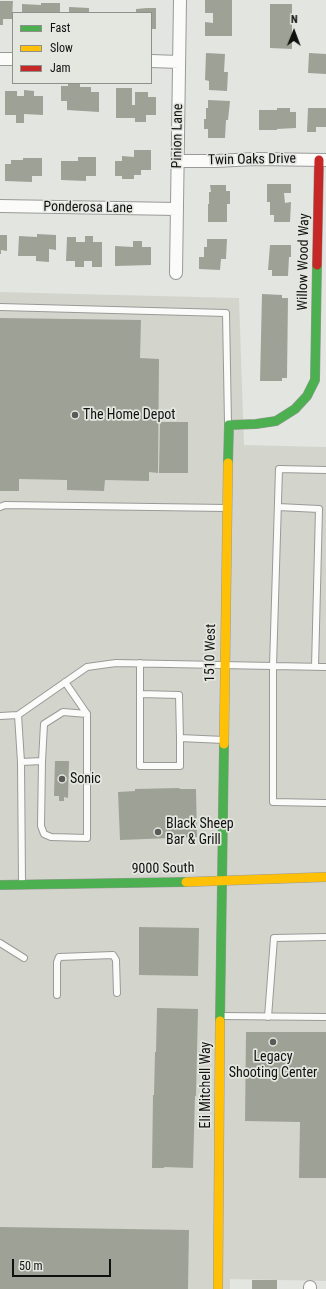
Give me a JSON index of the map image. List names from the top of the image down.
{
  "streets": {
    "street": [
      "Pinion Lane",
      "Twin Oaks Drive",
      "Ponderosa Lane",
      "Willow Wood Way",
      "1510 West",
      "9000 South",
      "Eli Mitchell Way"
    ]
  },
  "crossings": [
    ["Pinion Lane", "Twin Oaks Drive"],
    ["Pinion Lane", "Ponderosa Lane"],
    ["Twin Oaks Drive", "Willow Wood Way"],
    ["Willow Wood Way", "1510 West"],
    ["1510 West", "9000 South"],
    ["1510 West", "Eli Mitchell Way"],
    ["9000 South", "Eli Mitchell Way"]
  ],
  "places": [
    "The Home Depot",
    "Sonic",
    "Black Sheep Bar & Grill",
    "Legacy Shooting Center"
  ],
  "legend": ["Fast", "Slow", "Jam"],
  "scale_bar": "50 m",
  "north": "top"
}
